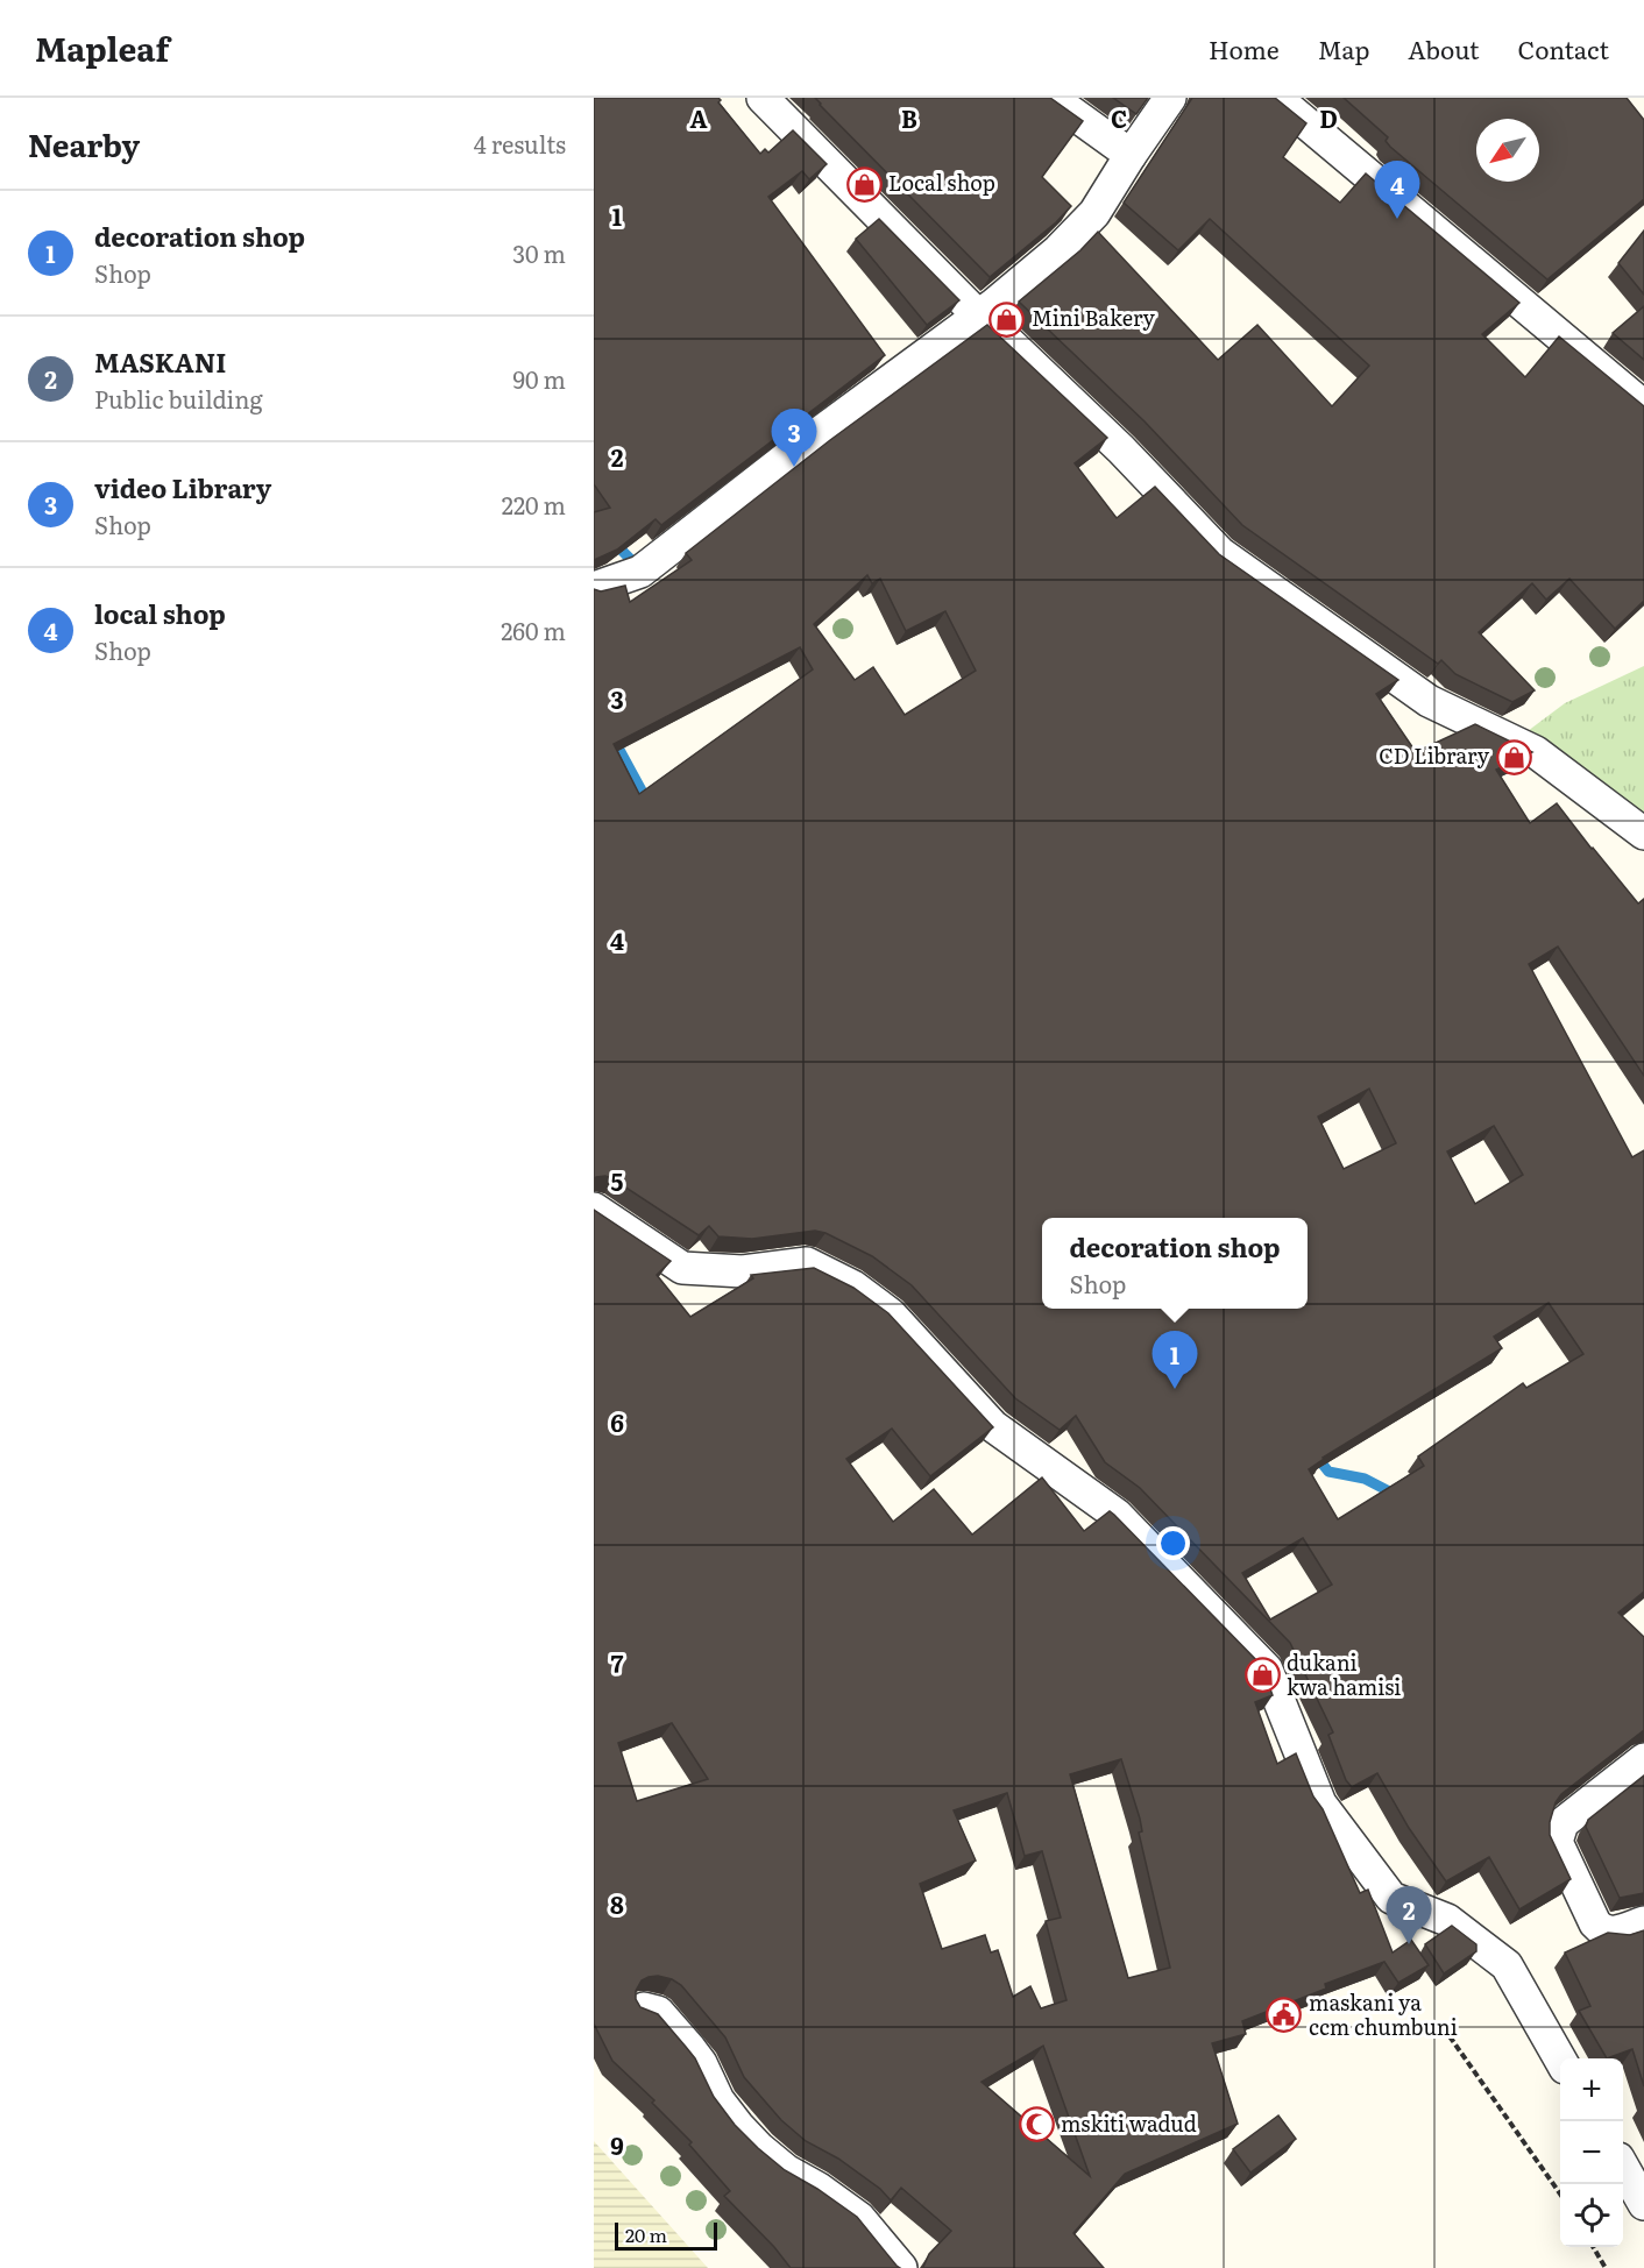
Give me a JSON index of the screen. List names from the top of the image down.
{
  "places": {
    "shop": [
      "Local shop",
      "Mini Bakery",
      "CD Library",
      "dukani kwa hamisi"
    ],
    "public building": ["maskani ya ccm chumbuni"],
    "mosque": ["mskiti wadud"]
  },
  "scale_bar": "20 m",
  "north": "bottom left",
  "page": {
    "header": "Mapleaf",
    "nav": [
      "Home",
      "Map",
      "About",
      "Contact"
    ],
    "heading": ["Nearby", "4 results"],
    "pins": [
      "4",
      "3",
      "1",
      "2"
    ],
    "list": [
      {
        "mark": "1",
        "name": "decoration shop",
        "note": "Shop",
        "value": "30 m"
      },
      {
        "mark": "2",
        "name": "MASKANI",
        "note": "Public building",
        "value": "90 m"
      },
      {
        "mark": "3",
        "name": "video Library",
        "note": "Shop",
        "value": "220 m"
      },
      {
        "mark": "4",
        "name": "local shop",
        "note": "Shop",
        "value": "260 m"
      }
    ],
    "popup": ["decoration shop", "Shop"],
    "map_buttons": ["+", "−"],
    "scale": "20 m"
  },
  "grid": {
    "columns": [
      "A",
      "B",
      "C",
      "D"
    ],
    "rows": [
      "1",
      "2",
      "3",
      "4",
      "5",
      "6",
      "7",
      "8",
      "9"
    ]
  }
}
